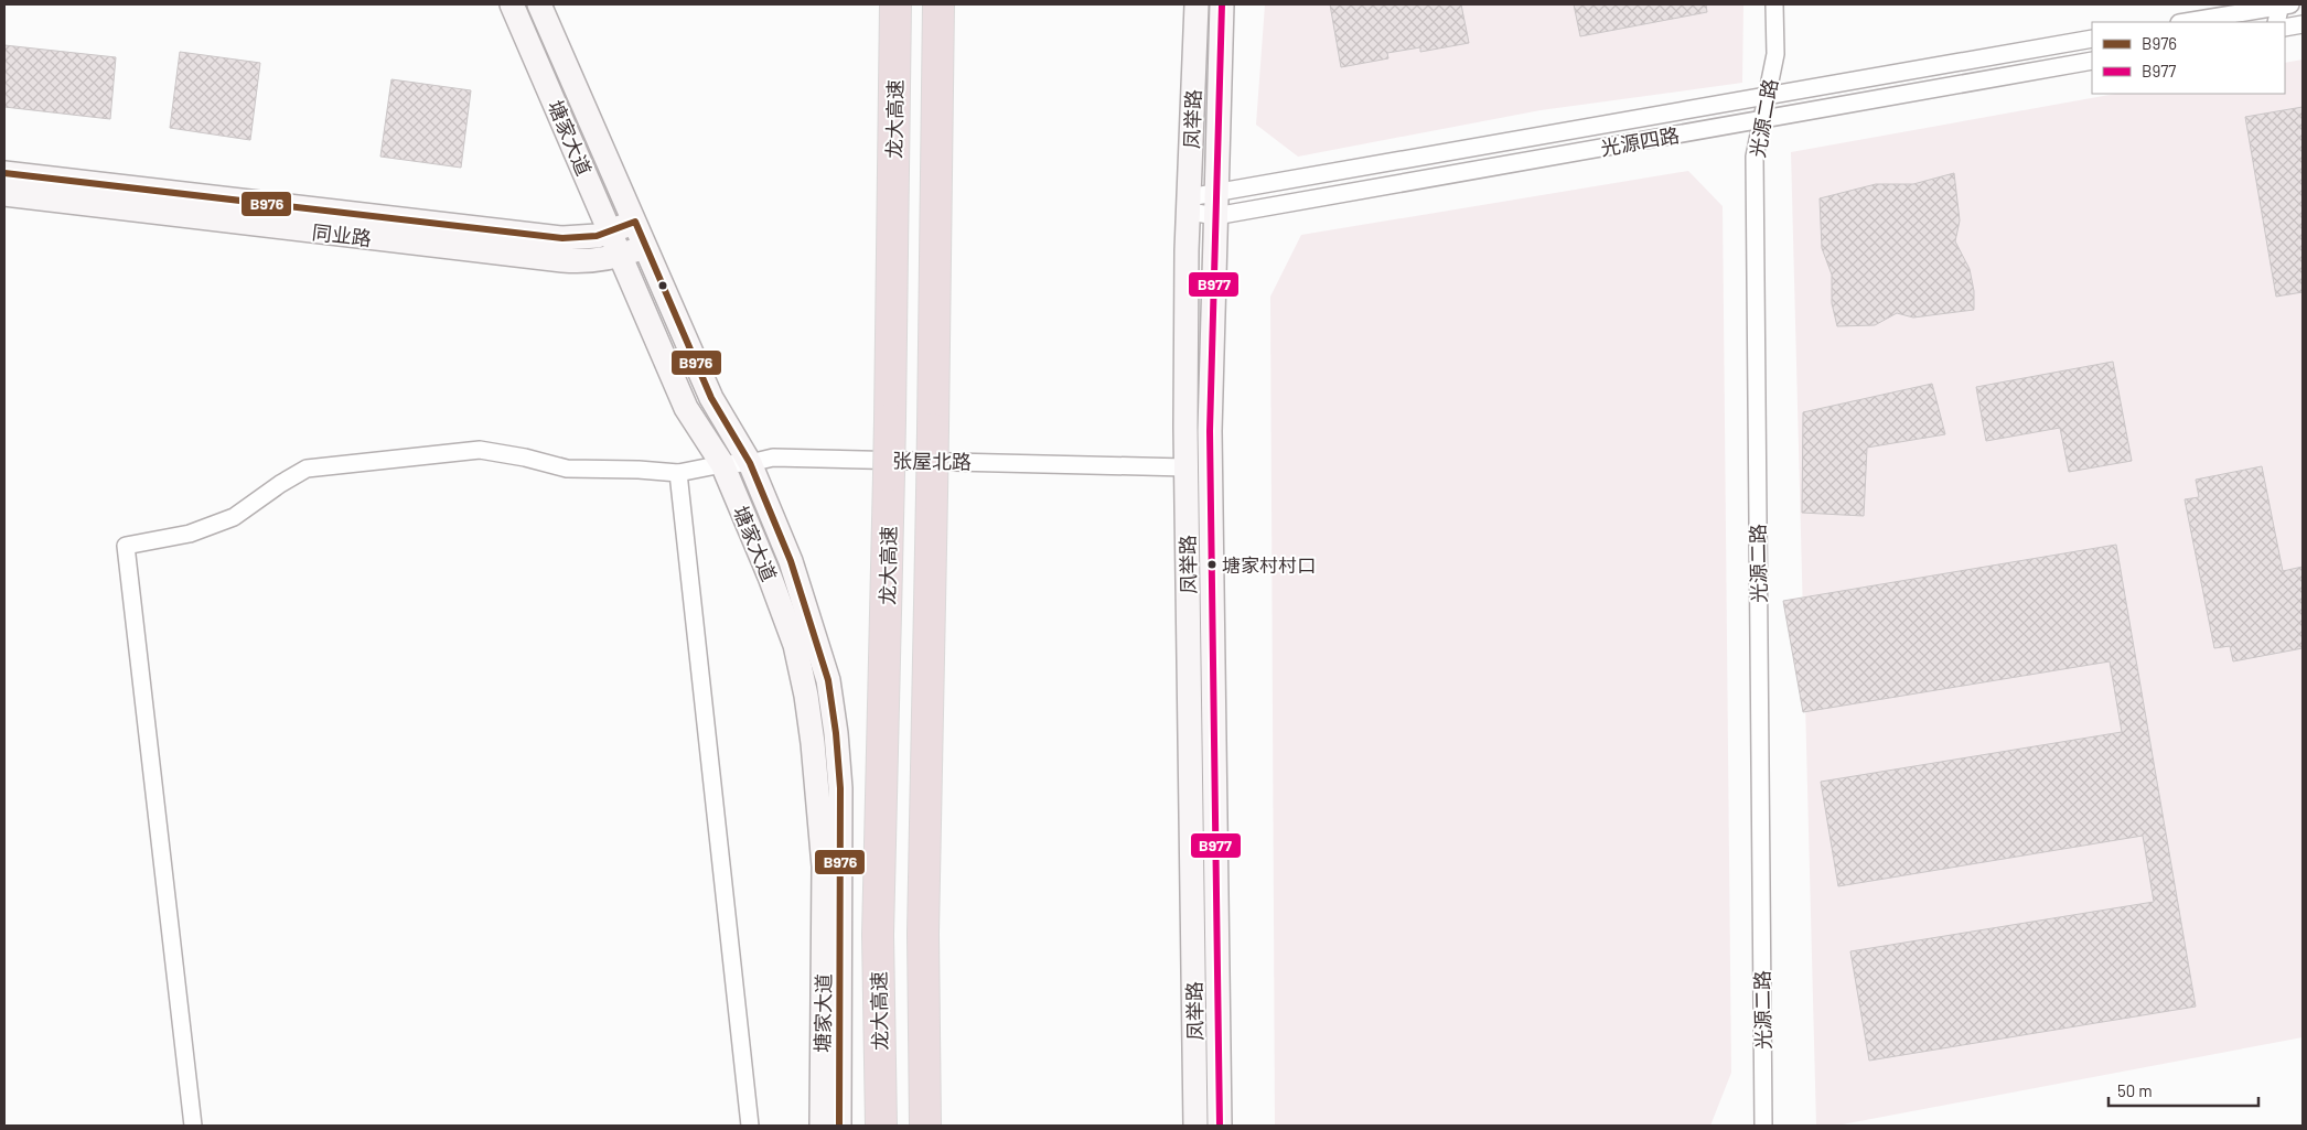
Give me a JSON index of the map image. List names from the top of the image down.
{
  "streets": {
    "highway": ["龙大高速"],
    "street": [
      "光源二路",
      "凤举路",
      "塘家大道",
      "光源四路",
      "同业路",
      "张屋北路"
    ]
  },
  "crossings": [
    ["光源二路", "光源四路"],
    ["凤举路", "光源四路"],
    ["凤举路", "张屋北路"],
    ["塘家大道", "同业路"],
    ["塘家大道", "张屋北路"]
  ],
  "places": ["塘家村村口"],
  "lines": ["transit line B977", "transit line B976"],
  "legend": ["B976", "B977"],
  "scale_bar": "50 m"
}
